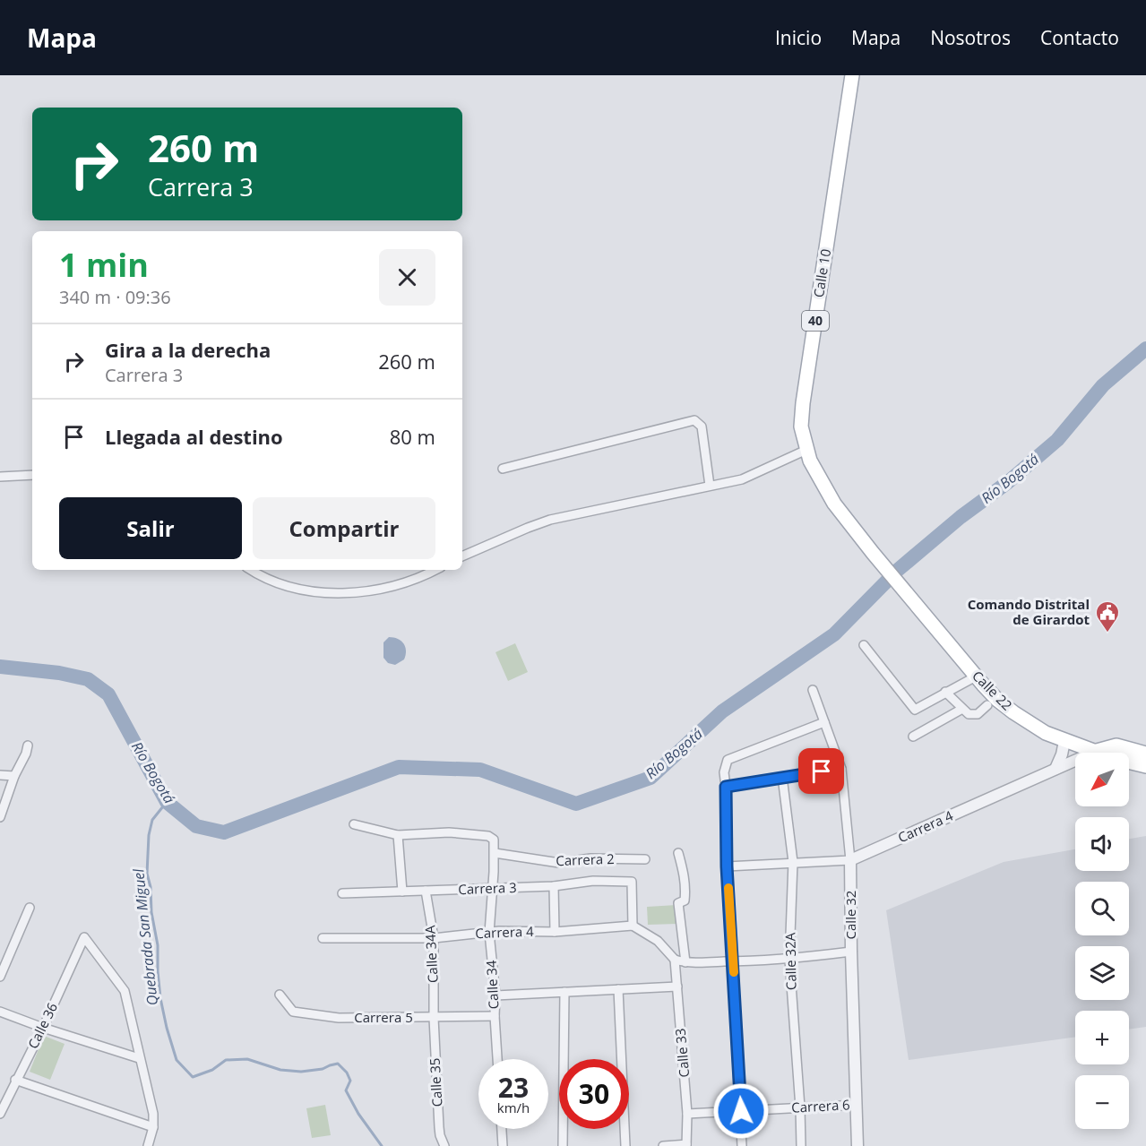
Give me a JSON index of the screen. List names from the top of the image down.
{
  "streets": {
    "main road": ["Calle 10", "40", "Calle 22"],
    "street": [
      "Carrera 4",
      "Carrera 2",
      "Carrera 3",
      "Calle 32",
      "Calle 34A",
      "Calle 32A",
      "Calle 34",
      "Carrera 5",
      "Calle 36",
      "Calle 33",
      "Calle 35",
      "Carrera 6"
    ]
  },
  "crossings": [
    ["Calle 10", "Calle 22"],
    ["Calle 22", "Carrera 4"],
    ["Carrera 4", "Carrera 3"],
    ["Carrera 4", "Calle 32"],
    ["Carrera 4", "Calle 34A"],
    ["Carrera 4", "Calle 32A"],
    ["Carrera 4", "Calle 34"],
    ["Carrera 2", "Calle 34"],
    ["Carrera 3", "Calle 34A"],
    ["Carrera 3", "Calle 34"],
    ["Calle 32", "Carrera 6"],
    ["Calle 34A", "Carrera 5"],
    ["Calle 34A", "Calle 35"],
    ["Calle 32A", "Carrera 6"],
    ["Calle 34", "Carrera 5"],
    ["Carrera 5", "Calle 35"],
    ["Calle 33", "Carrera 6"]
  ],
  "water": ["Río Bogotá", "Quebrada San Miguel"],
  "places": {
    "public building": ["Comando Distrital de Girardot"]
  },
  "north": "bottom left",
  "page": {
    "header": "Mapa",
    "nav": [
      "Inicio",
      "Mapa",
      "Nosotros",
      "Contacto"
    ],
    "turn": ["260 m", "Carrera 3"],
    "heading": ["1 min", "340 m · 09:36"],
    "list": [
      {
        "name": "Gira a la derecha",
        "note": "Carrera 3",
        "value": "260 m"
      },
      {
        "name": "Llegada al destino",
        "value": "80 m"
      }
    ],
    "buttons": ["Salir", "Compartir"],
    "map_buttons": ["+", "−"],
    "speed": "23 km/h",
    "limit": "30"
  }
}
